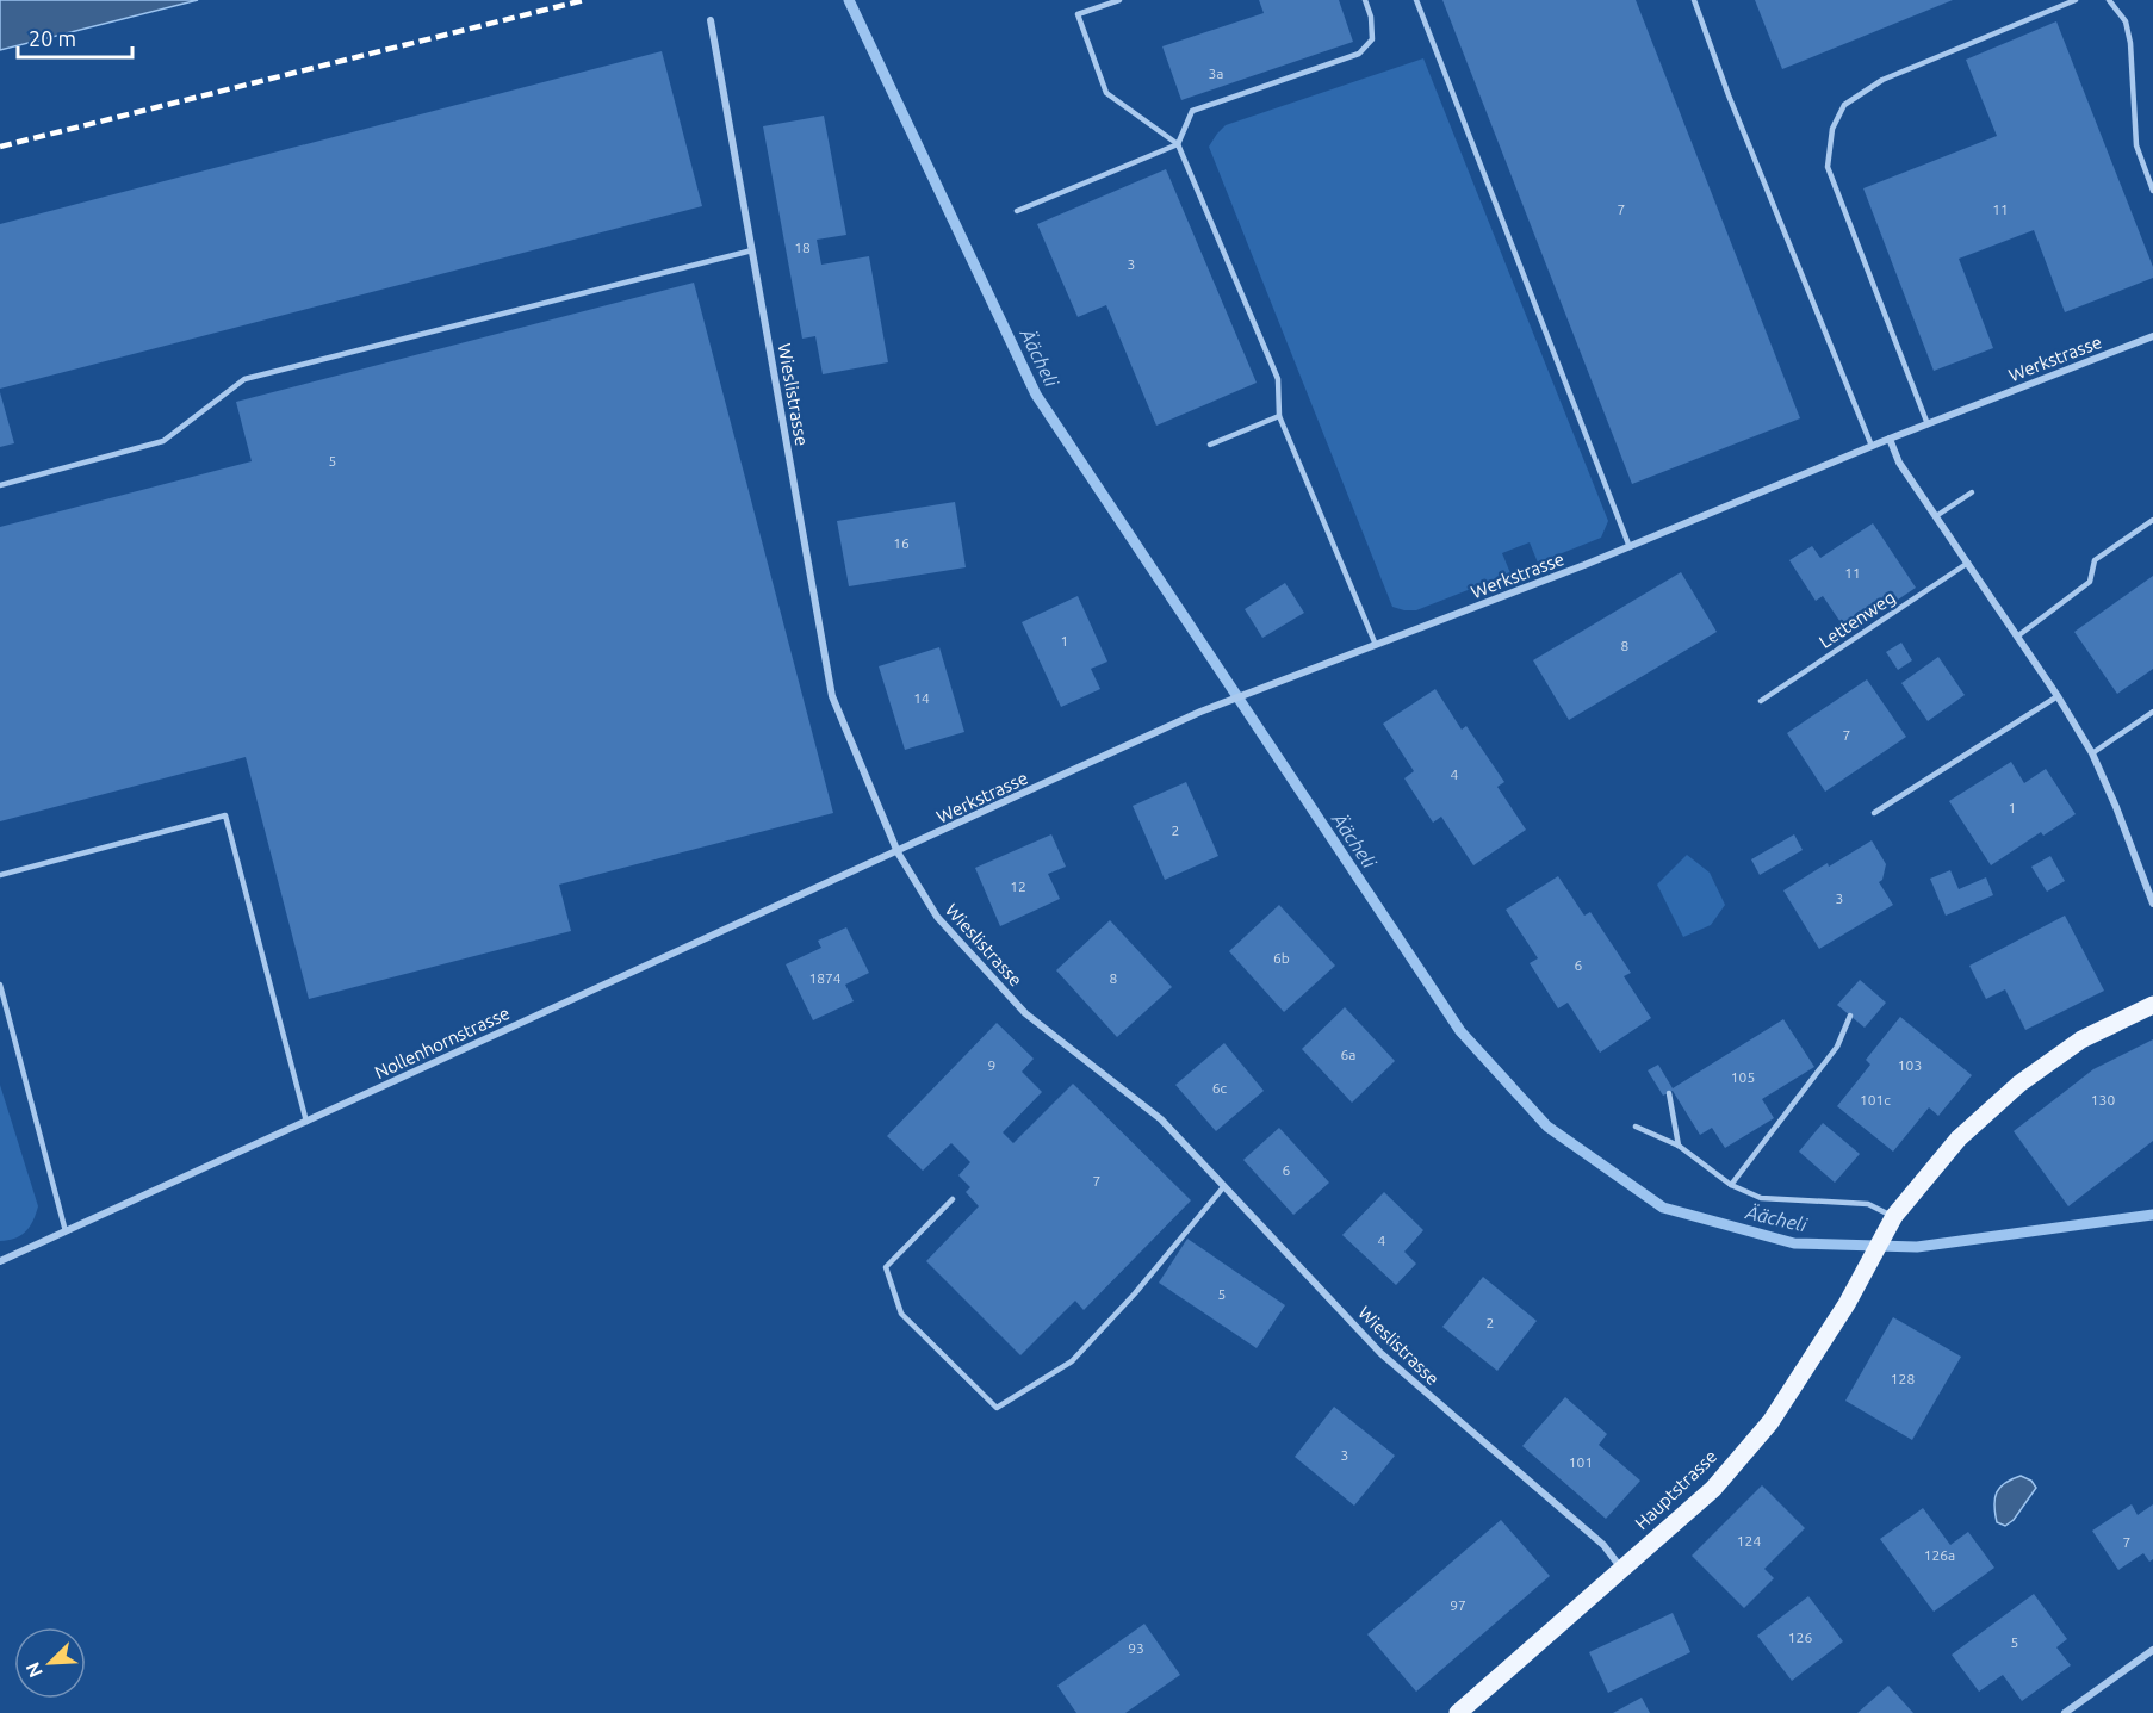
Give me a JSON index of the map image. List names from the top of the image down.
{
  "streets": {
    "main road": ["Hauptstrasse"],
    "street": ["Werkstrasse", "Wieslistrasse", "Nollenhornstrasse"],
    "lane": ["Lettenweg"]
  },
  "crossings": [
    ["Werkstrasse", "Wieslistrasse"],
    ["Werkstrasse", "Nollenhornstrasse"],
    ["Wieslistrasse", "Nollenhornstrasse"],
    ["Wieslistrasse", "Hauptstrasse"]
  ],
  "water": ["Äächeli"],
  "house_numbers": [
    "3a",
    "7",
    "11",
    "18",
    "3",
    "5",
    "16",
    "11",
    "1",
    "8",
    "14",
    "7",
    "4",
    "1",
    "2",
    "12",
    "3",
    "6b",
    "6",
    "1874",
    "8",
    "6a",
    "9",
    "103",
    "105",
    "6c",
    "101c",
    "130",
    "6",
    "7",
    "4",
    "5",
    "2",
    "128",
    "3",
    "101",
    "124",
    "7",
    "126a",
    "97",
    "126",
    "5",
    "93"
  ],
  "scale_bar": "20 m",
  "north": "bottom left"
}
